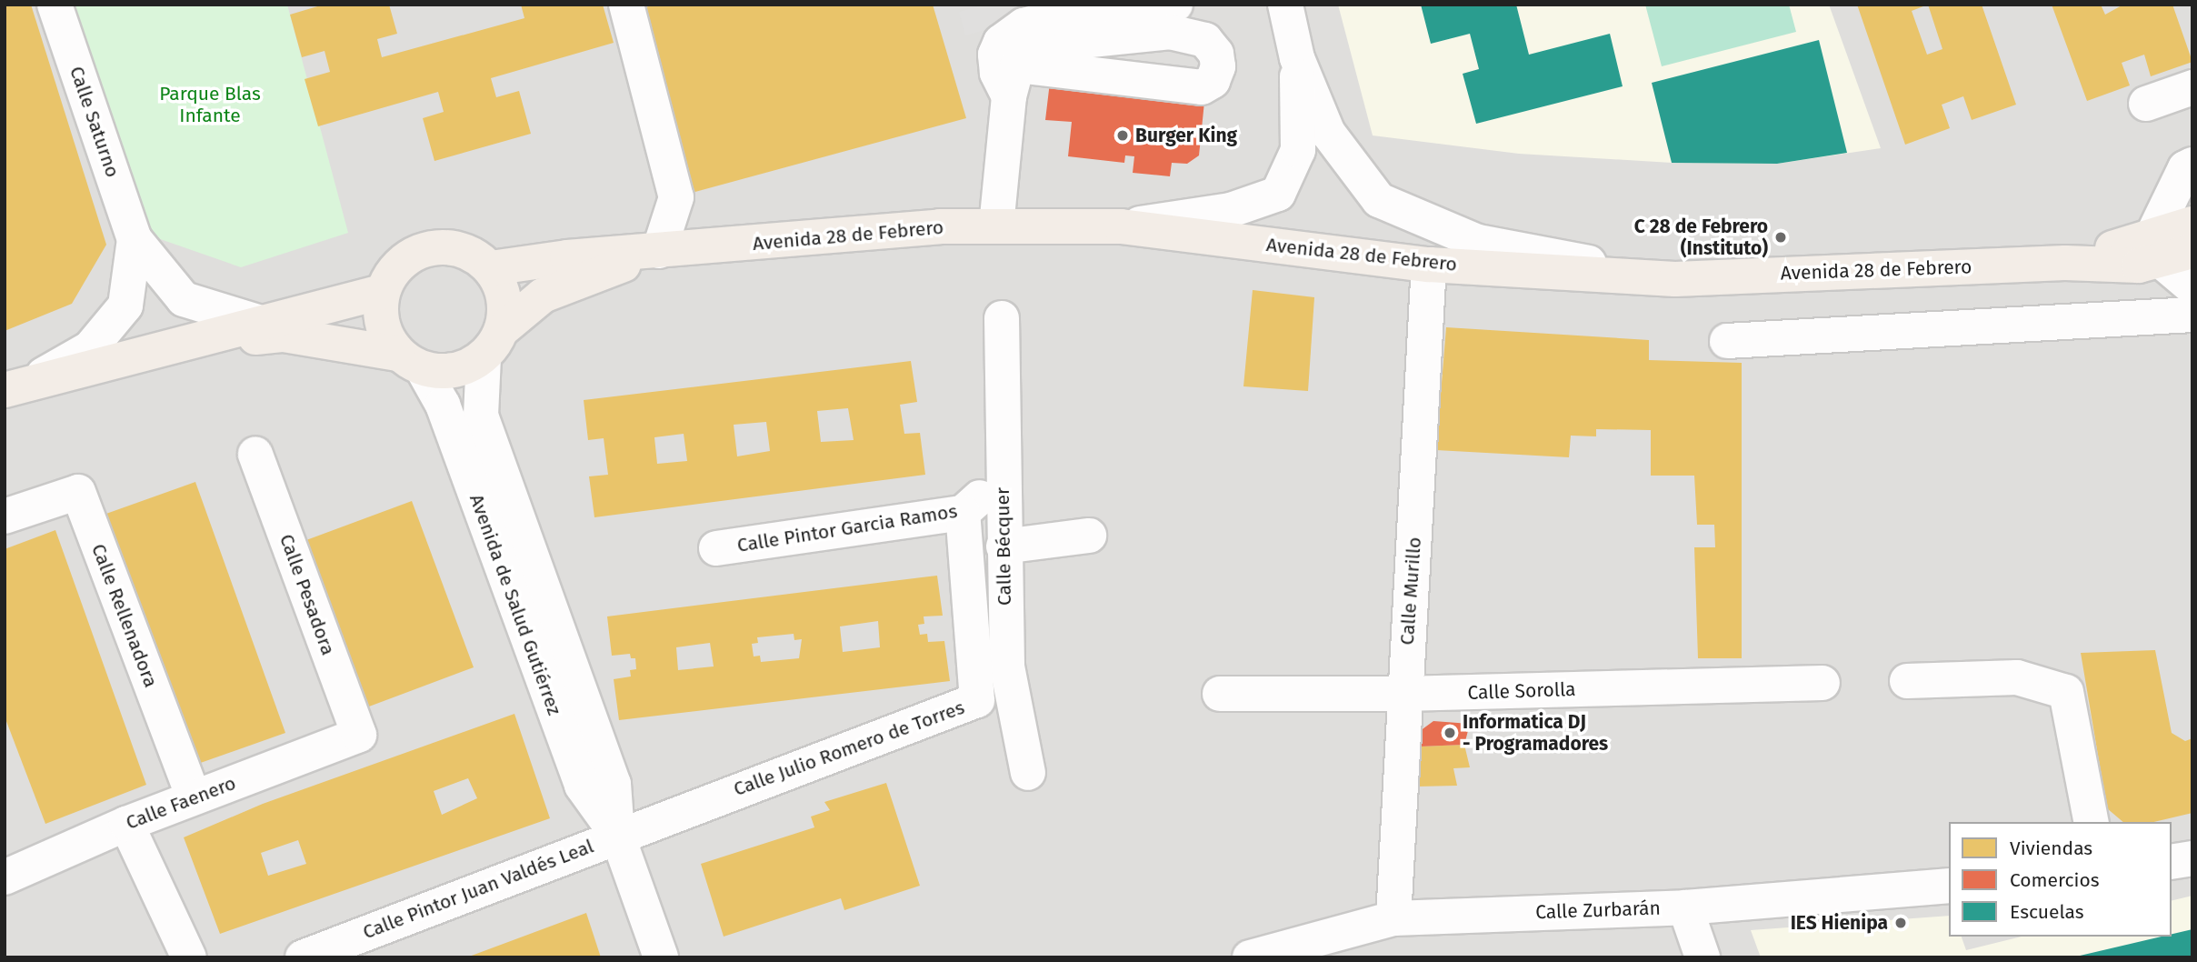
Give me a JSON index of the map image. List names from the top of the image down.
{
  "streets": {
    "main road": ["Avenida 28 de Febrero"],
    "street": [
      "Calle Saturno",
      "Calle Pintor Garcia Ramos",
      "Calle Bécquer",
      "Calle Murillo",
      "Calle Pesadora",
      "Avenida de Salud Gutiérrez",
      "Calle Rellenadora",
      "Calle Sorolla",
      "Calle Julio Romero de Torres",
      "Calle Faenero",
      "Calle Pintor Juan Valdés Leal",
      "Calle Zurbarán"
    ]
  },
  "crossings": [
    ["Avenida 28 de Febrero", "Calle Murillo"],
    ["Avenida 28 de Febrero", "Avenida de Salud Gutiérrez"],
    ["Calle Pintor Garcia Ramos", "Calle Bécquer"],
    ["Calle Pintor Garcia Ramos", "Calle Julio Romero de Torres"],
    ["Calle Murillo", "Calle Sorolla"],
    ["Calle Murillo", "Calle Zurbarán"],
    ["Calle Pesadora", "Calle Faenero"],
    ["Avenida de Salud Gutiérrez", "Calle Julio Romero de Torres"],
    ["Avenida de Salud Gutiérrez", "Calle Pintor Juan Valdés Leal"],
    ["Calle Rellenadora", "Calle Faenero"],
    ["Calle Julio Romero de Torres", "Calle Pintor Juan Valdés Leal"]
  ],
  "parks": ["Parque Blas Infante"],
  "places": [
    "Burger King",
    "C 28 de Febrero (Instituto)",
    "Informatica DJ - Programadores",
    "IES Hienipa"
  ],
  "legend": ["Viviendas", "Comercios", "Escuelas"]
}
